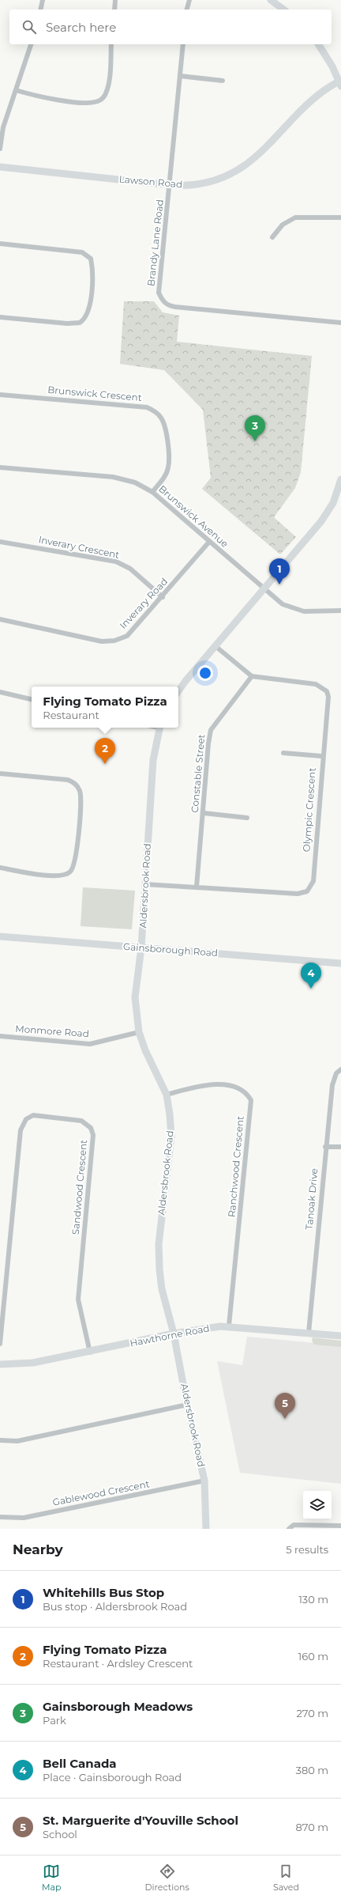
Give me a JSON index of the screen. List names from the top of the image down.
{
  "streets": {
    "street": [
      "Lawson Road",
      "Brandy Lane Road",
      "Brunswick Crescent",
      "Brunswick Avenue",
      "Inverary Crescent",
      "Inverary Road",
      "Constable Street",
      "Olympic Crescent",
      "Aldersbrook Road",
      "Gainsborough Road",
      "Monmore Road",
      "Ranchwood Crescent",
      "Sandwood Crescent",
      "Tanoak Drive",
      "Hawthorne Road",
      "Gablewood Crescent"
    ]
  },
  "crossings": [
    ["Lawson Road", "Brandy Lane Road"],
    ["Brunswick Crescent", "Brunswick Avenue"],
    ["Brunswick Avenue", "Inverary Road"],
    ["Inverary Crescent", "Inverary Road"],
    ["Constable Street", "Olympic Crescent"],
    ["Olympic Crescent", "Aldersbrook Road"],
    ["Aldersbrook Road", "Gainsborough Road"],
    ["Aldersbrook Road", "Monmore Road"],
    ["Aldersbrook Road", "Ranchwood Crescent"],
    ["Aldersbrook Road", "Hawthorne Road"],
    ["Aldersbrook Road", "Gablewood Crescent"],
    ["Ranchwood Crescent", "Hawthorne Road"],
    ["Sandwood Crescent", "Hawthorne Road"],
    ["Tanoak Drive", "Hawthorne Road"]
  ],
  "page": {
    "search": "Search here",
    "pins": [
      "3",
      "1",
      "2",
      "4",
      "5"
    ],
    "popup": ["Flying Tomato Pizza", "Restaurant"],
    "heading": ["Nearby", "5 results"],
    "list": [
      {
        "mark": "1",
        "name": "Whitehills Bus Stop",
        "note": "Bus stop · Aldersbrook Road",
        "value": "130 m"
      },
      {
        "mark": "2",
        "name": "Flying Tomato Pizza",
        "note": "Restaurant · Ardsley Crescent",
        "value": "160 m"
      },
      {
        "mark": "3",
        "name": "Gainsborough Meadows",
        "note": "Park",
        "value": "270 m"
      },
      {
        "mark": "4",
        "name": "Bell Canada",
        "note": "Place · Gainsborough Road",
        "value": "380 m"
      },
      {
        "mark": "5",
        "name": "St. Marguerite d'Youville School",
        "note": "School",
        "value": "870 m"
      }
    ],
    "nav": ["Map", "Directions", "Saved"]
  }
}
